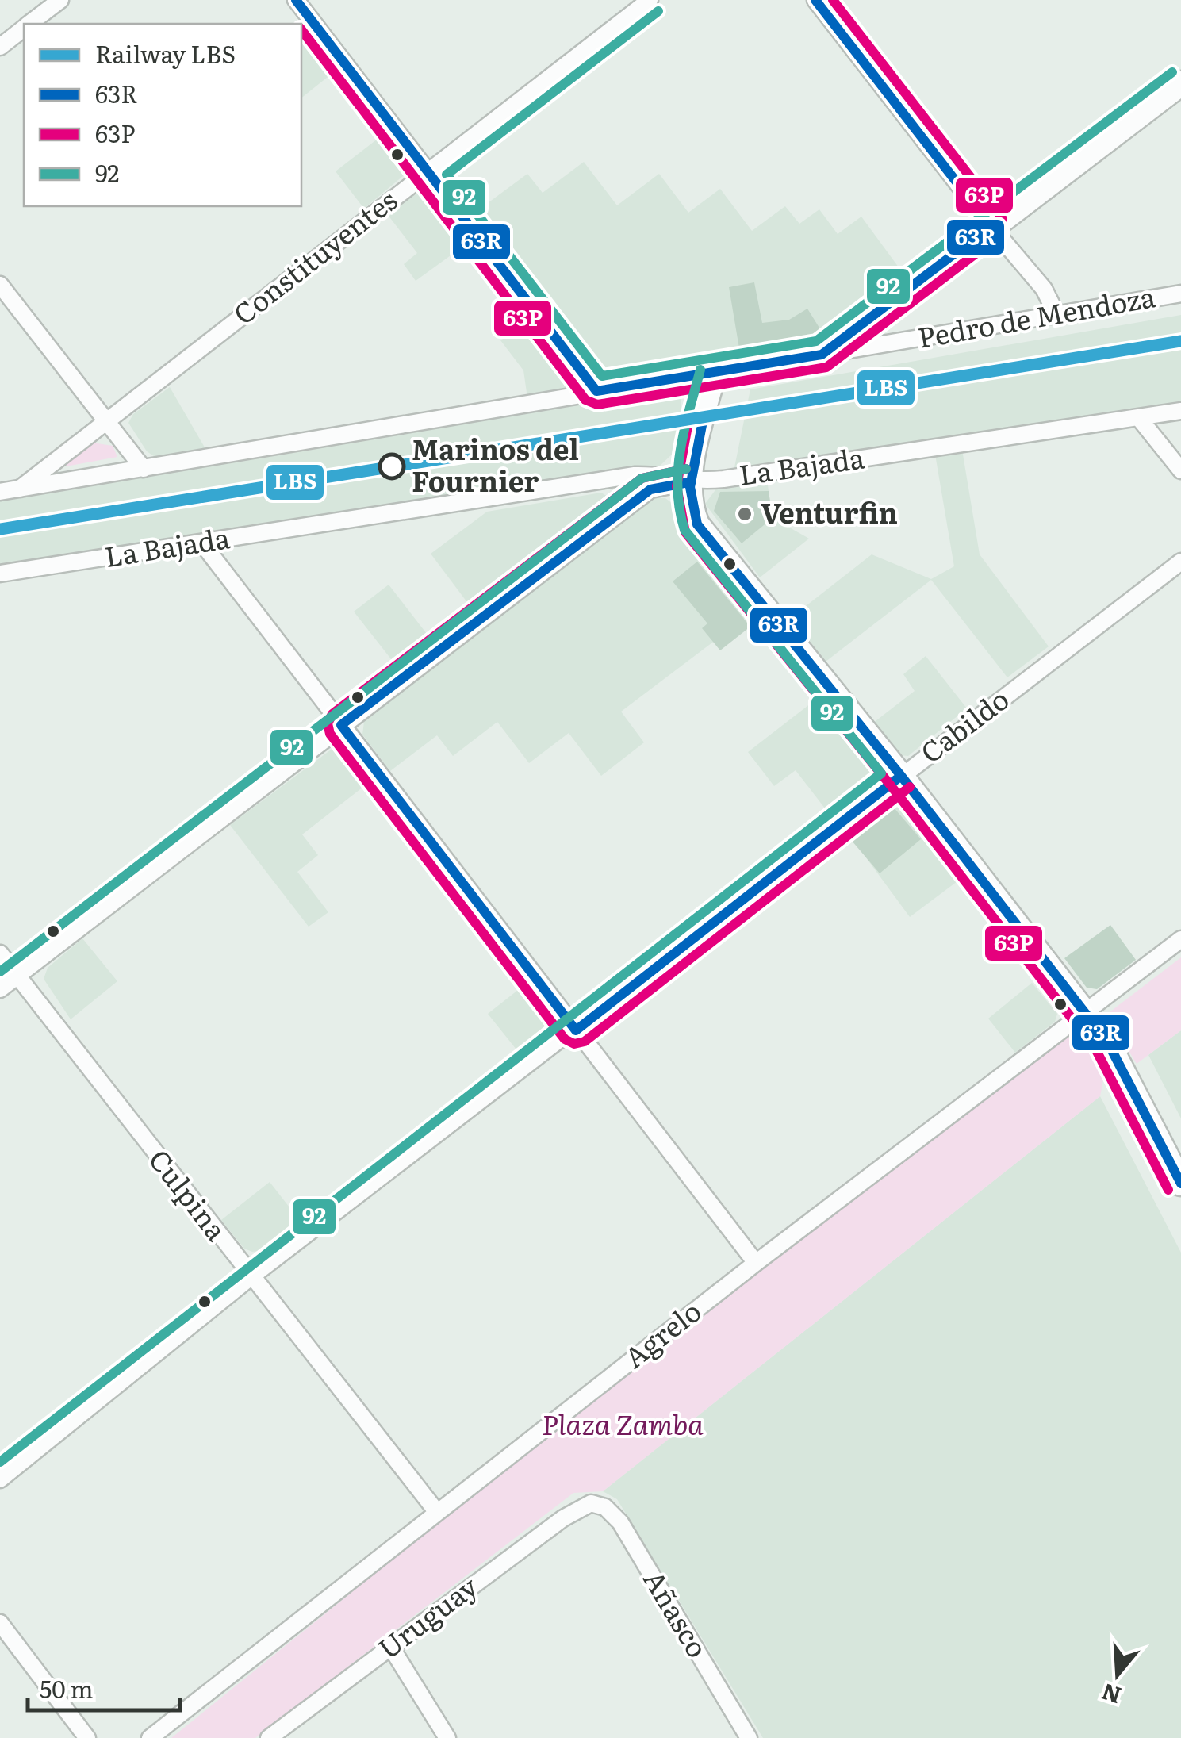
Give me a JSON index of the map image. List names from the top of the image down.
{
  "streets": {
    "street": [
      "Constituyentes",
      "Pedro de Mendoza",
      "La Bajada",
      "Cabildo",
      "Culpina",
      "Agrelo",
      "Añasco",
      "Uruguay"
    ]
  },
  "crossings": [
    ["Constituyentes", "Pedro de Mendoza"],
    ["Cabildo", "Culpina"],
    ["Culpina", "Agrelo"],
    ["Añasco", "Uruguay"]
  ],
  "parks": ["Plaza Zamba"],
  "places": ["Marinos del Fournier", "Venturfin"],
  "lines": [
    "transit line 63R",
    "transit line 63P",
    "transit line 92",
    "rail line LBS"
  ],
  "legend": [
    "Railway LBS",
    "63R",
    "63P",
    "92"
  ],
  "scale_bar": "50 m",
  "north": "bottom"
}
